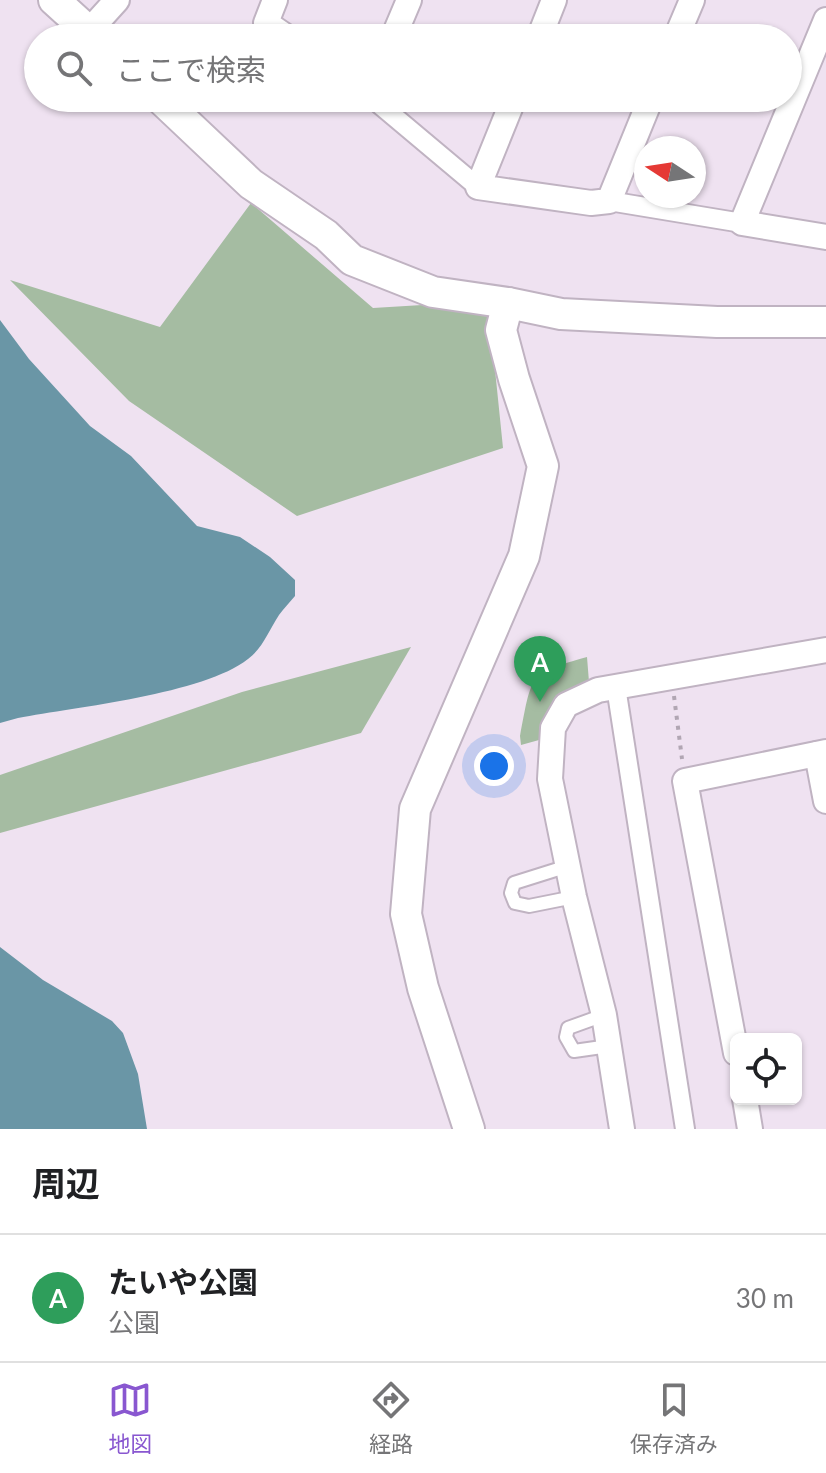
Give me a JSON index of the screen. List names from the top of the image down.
{
  "north": "left",
  "page": {
    "search": "ここで検索",
    "pins": "A",
    "heading": "周辺",
    "list": [
      {
        "mark": "A",
        "name": "たいや公園",
        "note": "公園",
        "value": "30 m"
      }
    ],
    "nav": ["地図", "経路", "保存済み"]
  }
}
